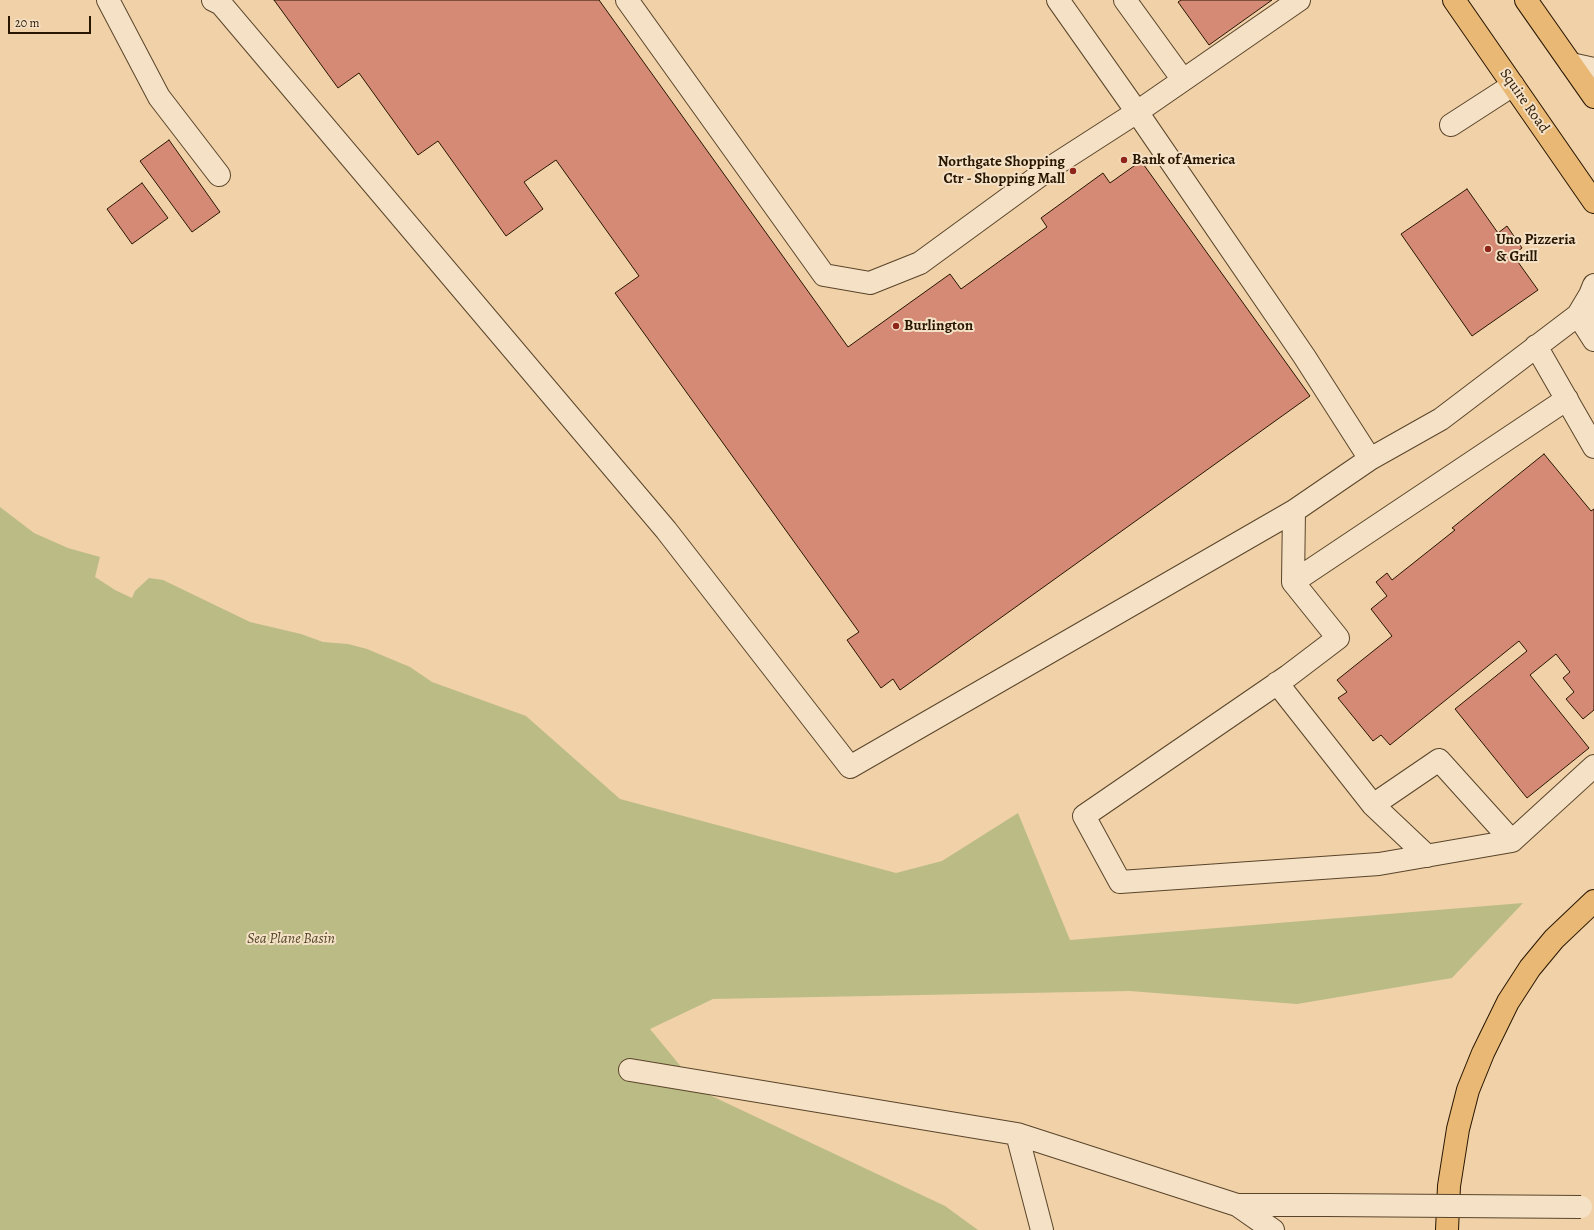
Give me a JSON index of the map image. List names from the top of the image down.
{
  "streets": {
    "highway": ["Squire Road"]
  },
  "parks": ["Sea Plane Basin"],
  "places": [
    "Bank of America",
    "Northgate Shopping Ctr - Shopping Mall",
    "Uno Pizzeria & Grill",
    "Burlington"
  ],
  "scale_bar": "20 m"
}
